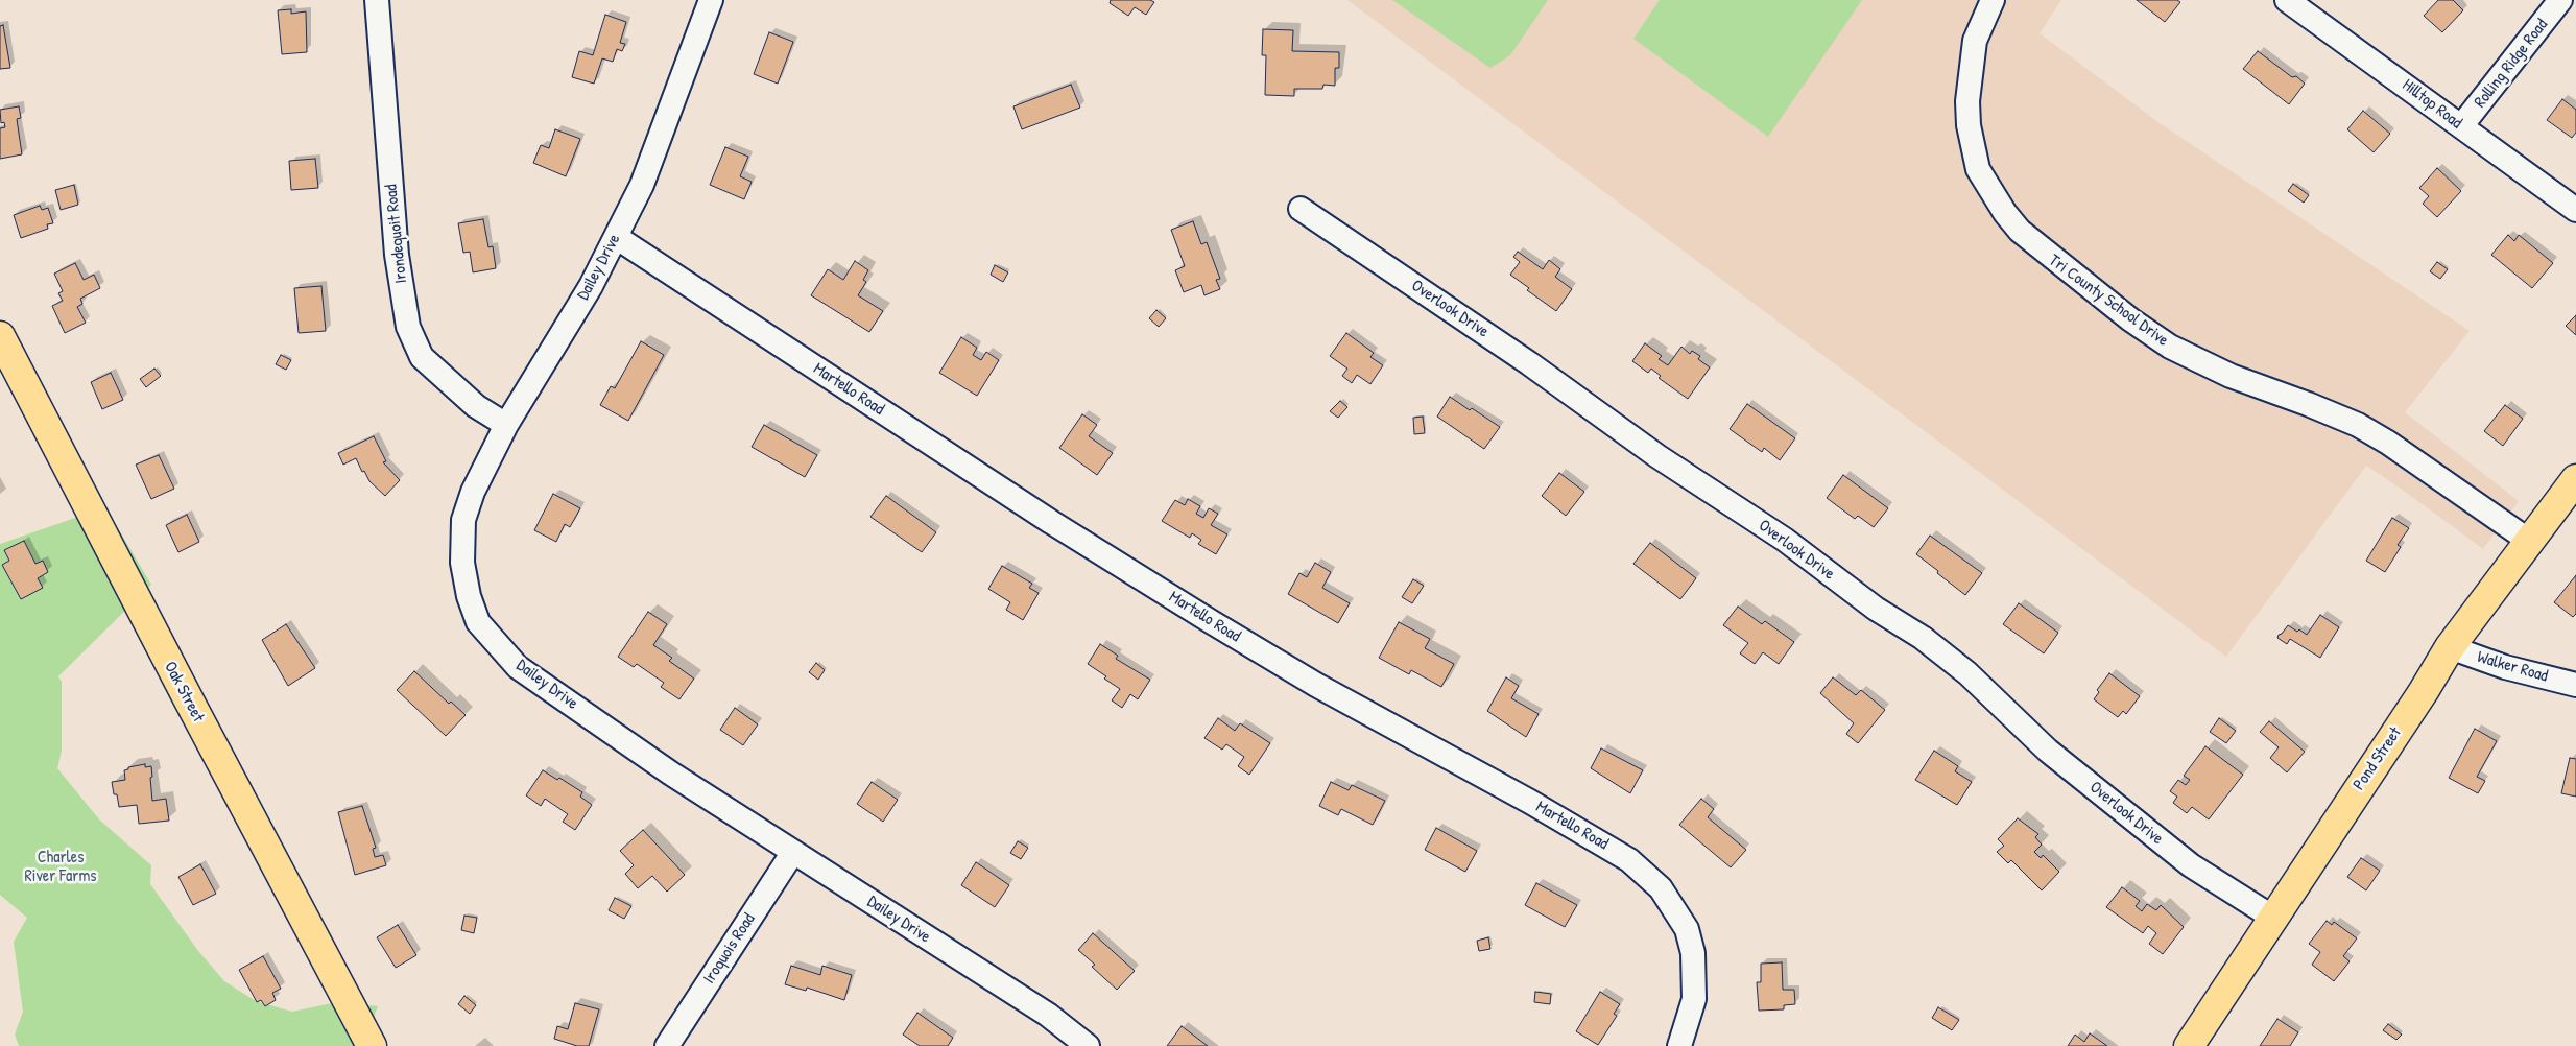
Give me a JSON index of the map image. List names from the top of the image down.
{
  "streets": {
    "main road": ["Oak Street", "Pond Street"],
    "street": [
      "Rolling Ridge Road",
      "Hilltop Road",
      "Irondequoit Road",
      "Dailey Drive",
      "Tri County School Drive",
      "Overlook Drive",
      "Martello Road",
      "Walker Road",
      "Iroquois Road"
    ]
  },
  "crossings": [
    ["Rolling Ridge Road", "Hilltop Road"],
    ["Irondequoit Road", "Dailey Drive"],
    ["Dailey Drive", "Martello Road"],
    ["Dailey Drive", "Iroquois Road"],
    ["Tri County School Drive", "Pond Street"],
    ["Overlook Drive", "Pond Street"],
    ["Walker Road", "Pond Street"]
  ],
  "parks": ["Charles River Farms"]
}
